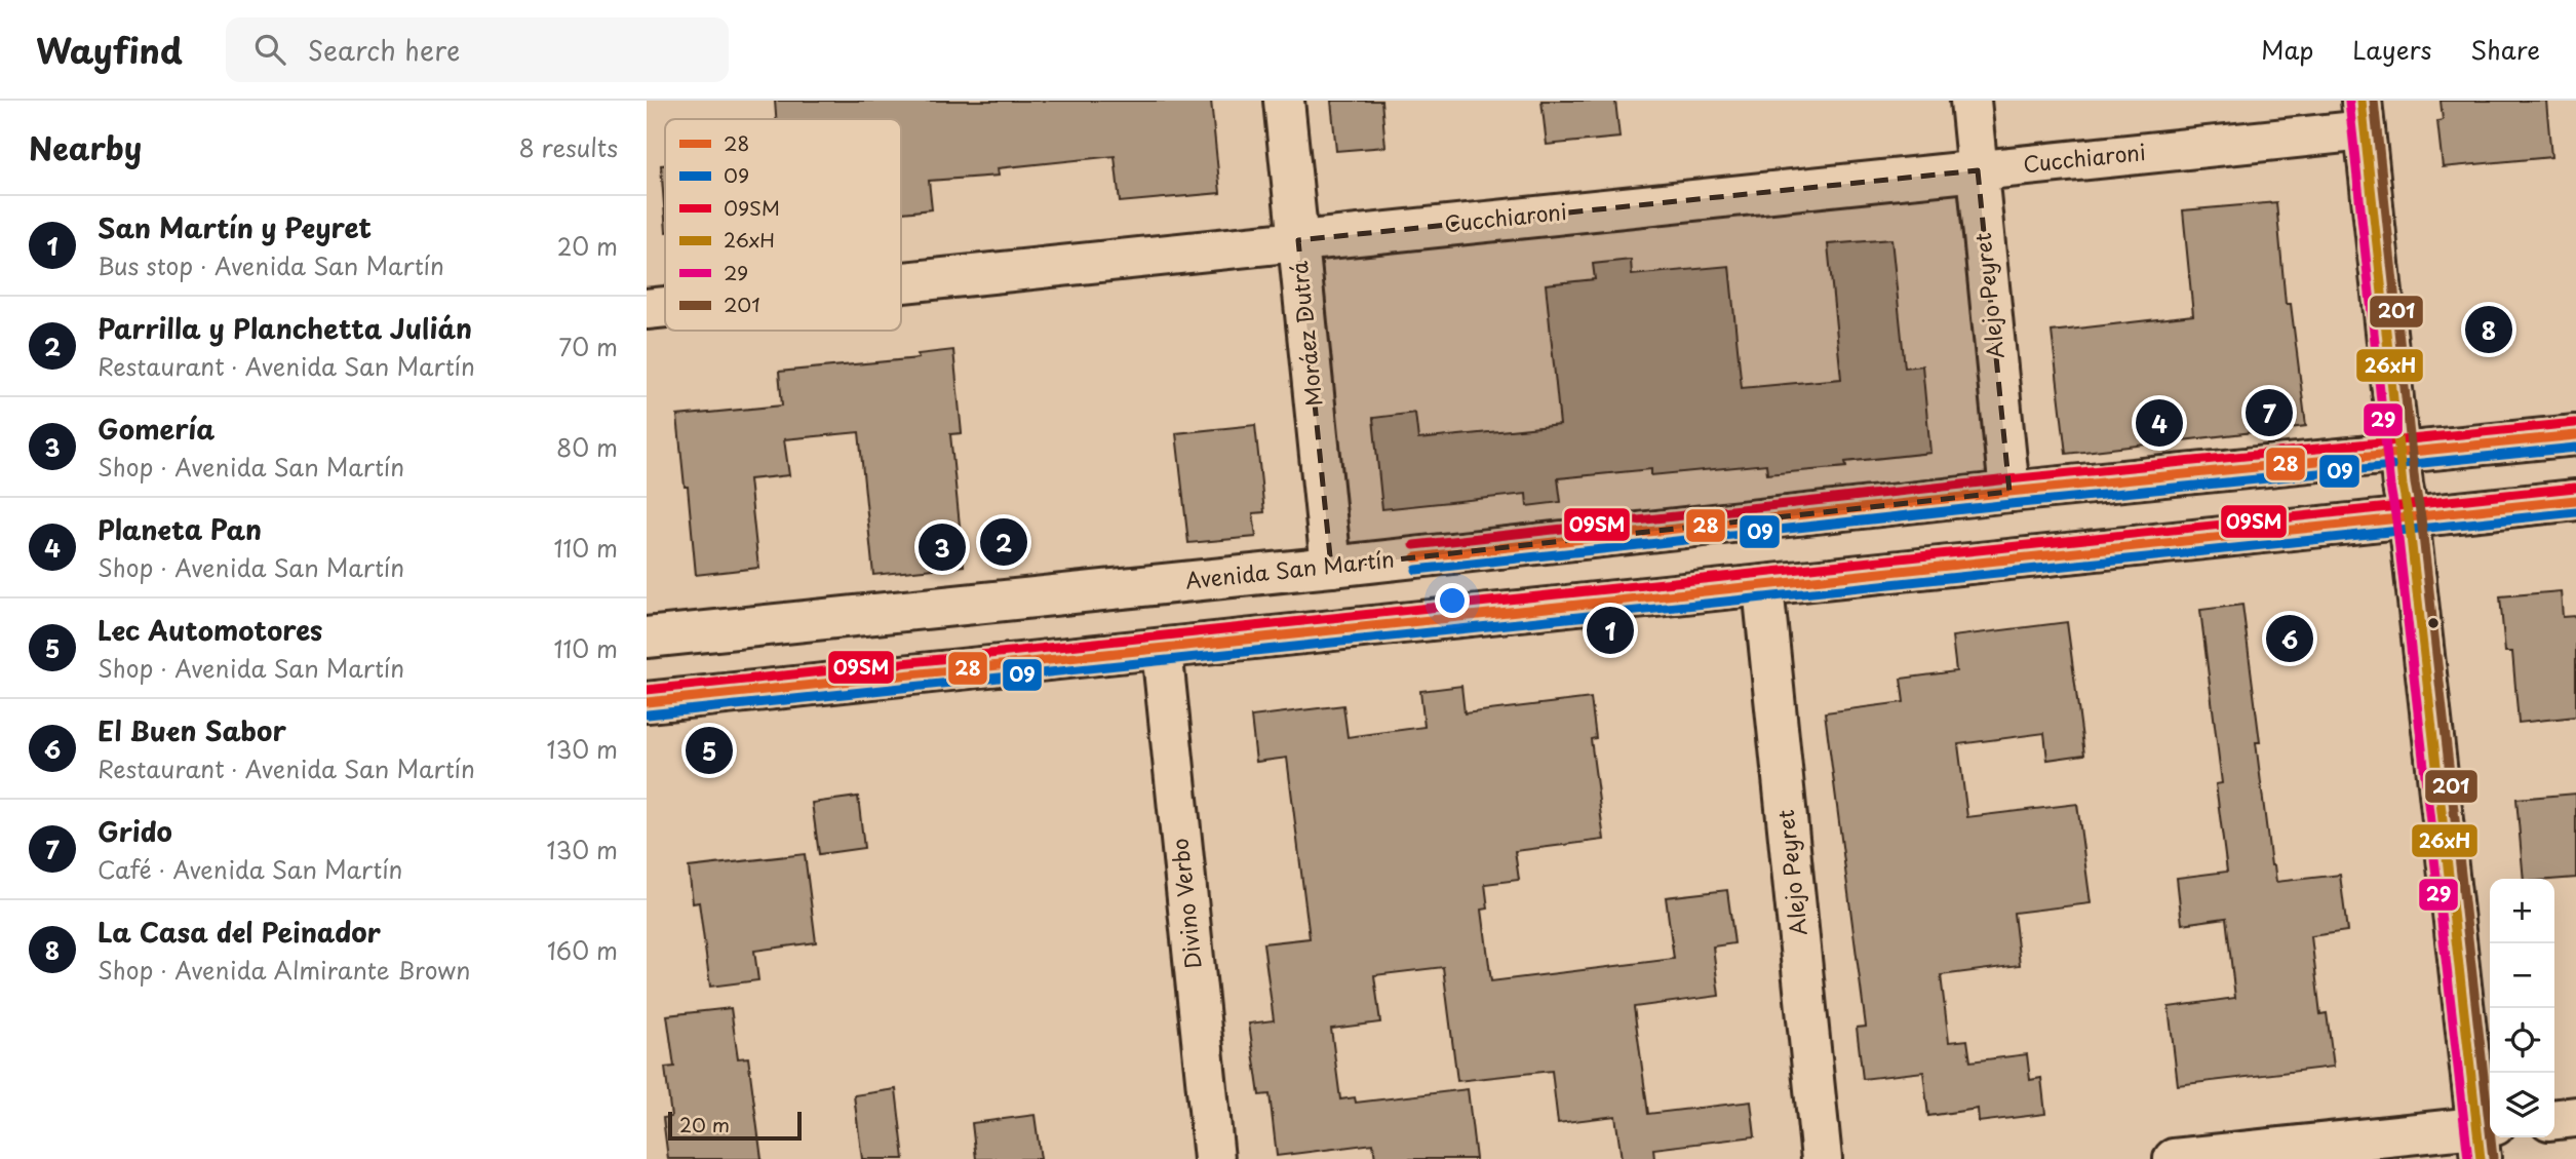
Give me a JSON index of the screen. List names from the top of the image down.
{
  "streets": {
    "main road": [
      "Cucchiaroni",
      "Alejo Peyret",
      "Moráez Dutrá",
      "Avenida San Martín",
      "Divino Verbo"
    ]
  },
  "crossings": [
    ["Cucchiaroni", "Alejo Peyret"],
    ["Cucchiaroni", "Moráez Dutrá"],
    ["Alejo Peyret", "Avenida San Martín"],
    ["Moráez Dutrá", "Avenida San Martín"]
  ],
  "lines": [
    "transit line 26xH",
    "transit line 201",
    "transit line 29",
    "transit line 09SM",
    "transit line 28",
    "transit line 09"
  ],
  "legend": [
    "28",
    "09",
    "09SM",
    "26xH",
    "29",
    "201"
  ],
  "scale_bar": "20 m",
  "page": {
    "header": "Wayfind",
    "search": "Search here",
    "nav": ["Map", "Layers", "Share"],
    "heading": ["Nearby", "8 results"],
    "list": [
      {
        "mark": "1",
        "name": "San Martín y Peyret",
        "note": "Bus stop · Avenida San Martín",
        "value": "20 m"
      },
      {
        "mark": "2",
        "name": "Parrilla y Planchetta Julián",
        "note": "Restaurant · Avenida San Martín",
        "value": "70 m"
      },
      {
        "mark": "3",
        "name": "Gomería",
        "note": "Shop · Avenida San Martín",
        "value": "80 m"
      },
      {
        "mark": "4",
        "name": "Planeta Pan",
        "note": "Shop · Avenida San Martín",
        "value": "110 m"
      },
      {
        "mark": "5",
        "name": "Lec Automotores",
        "note": "Shop · Avenida San Martín",
        "value": "110 m"
      },
      {
        "mark": "6",
        "name": "El Buen Sabor",
        "note": "Restaurant · Avenida San Martín",
        "value": "130 m"
      },
      {
        "mark": "7",
        "name": "Grido",
        "note": "Café · Avenida San Martín",
        "value": "130 m"
      },
      {
        "mark": "8",
        "name": "La Casa del Peinador",
        "note": "Shop · Avenida Almirante Brown",
        "value": "160 m"
      }
    ],
    "pins": [
      "8",
      "7",
      "4",
      "2",
      "3",
      "1",
      "6",
      "5"
    ],
    "map_buttons": ["+", "−"],
    "scale": "20 m"
  }
}
